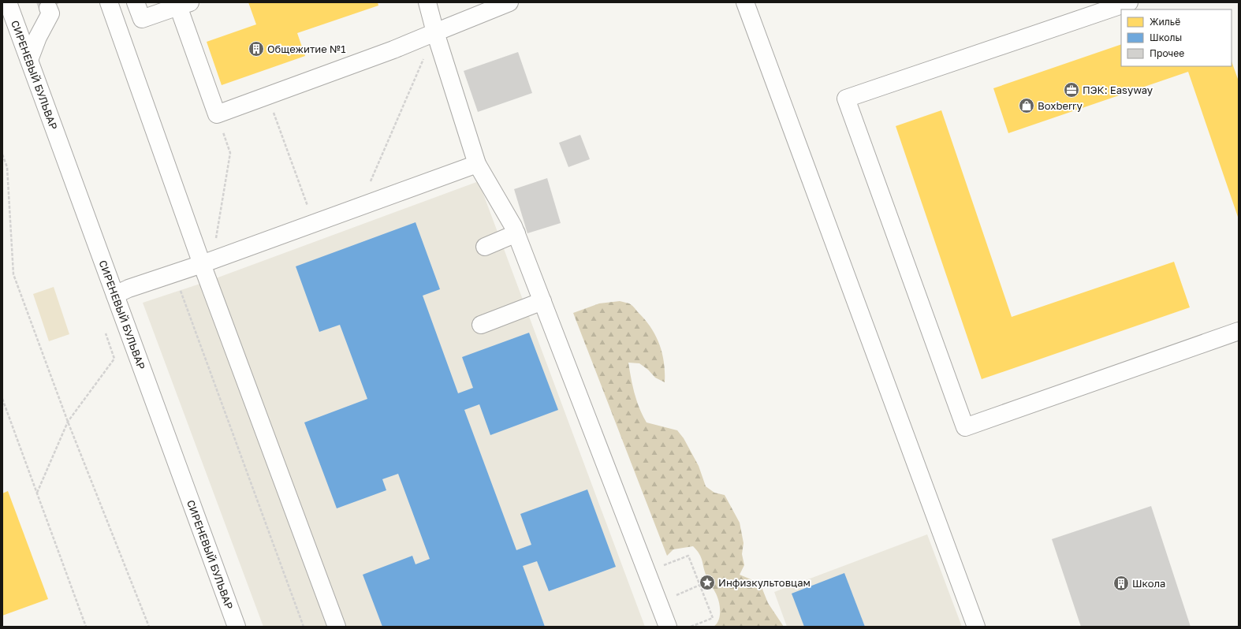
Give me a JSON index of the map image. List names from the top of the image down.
{
  "streets": {
    "main road": ["СИРЕНЕВЫЙ БУЛЬВАР"]
  },
  "places": {
    "building": ["Общежитие №1", "Школа"],
    "office": ["ПЭК: Easyway"],
    "shop": ["Boxberry"],
    "place": ["Инфизкультовцам"]
  },
  "legend": ["Жильё", "Школы", "Прочее"]
}
